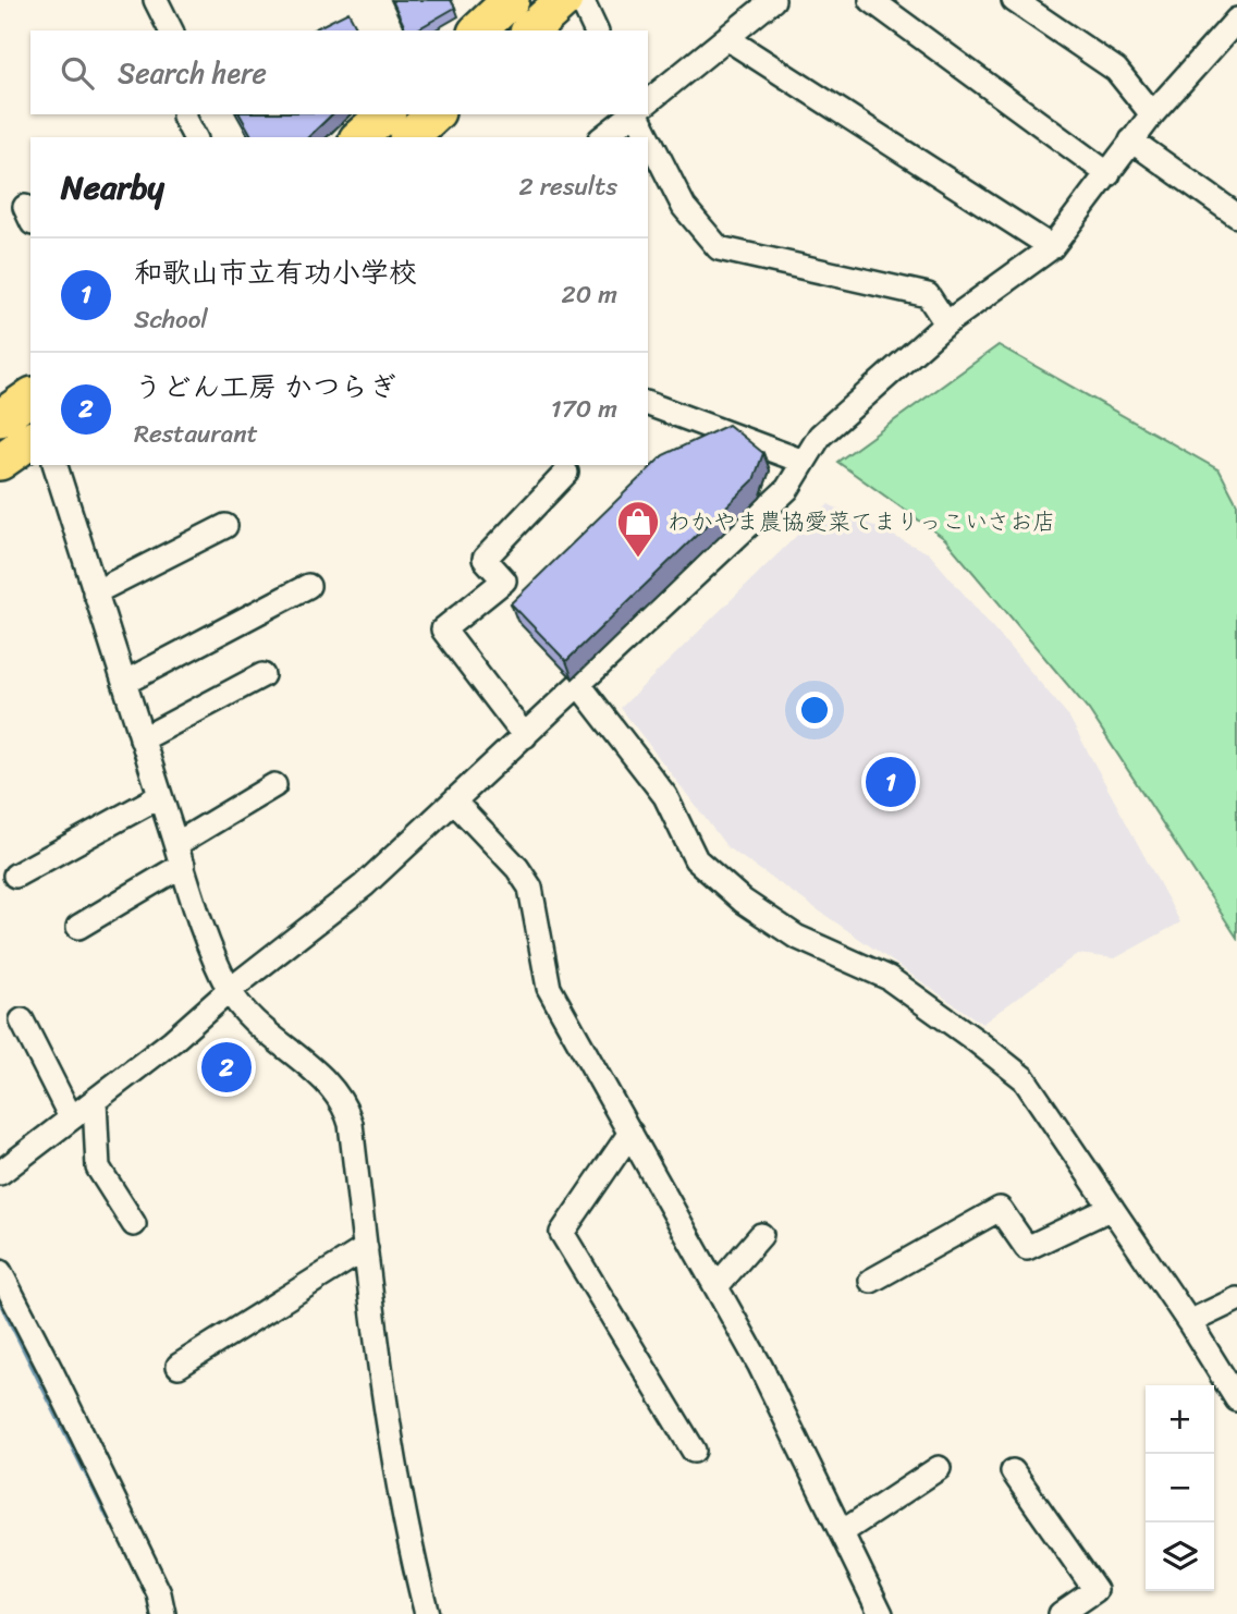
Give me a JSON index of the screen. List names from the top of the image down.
{
  "places": {
    "shop": ["わかやま農協愛菜てまりっこいさお店"]
  },
  "page": {
    "search": "Search here",
    "heading": ["Nearby", "2 results"],
    "list": [
      {
        "mark": "1",
        "name": "和歌山市立有功小学校",
        "note": "School",
        "value": "20 m"
      },
      {
        "mark": "2",
        "name": "うどん工房 かつらぎ",
        "note": "Restaurant",
        "value": "170 m"
      }
    ],
    "pins": ["1", "2"],
    "map_buttons": ["+", "−"]
  }
}
